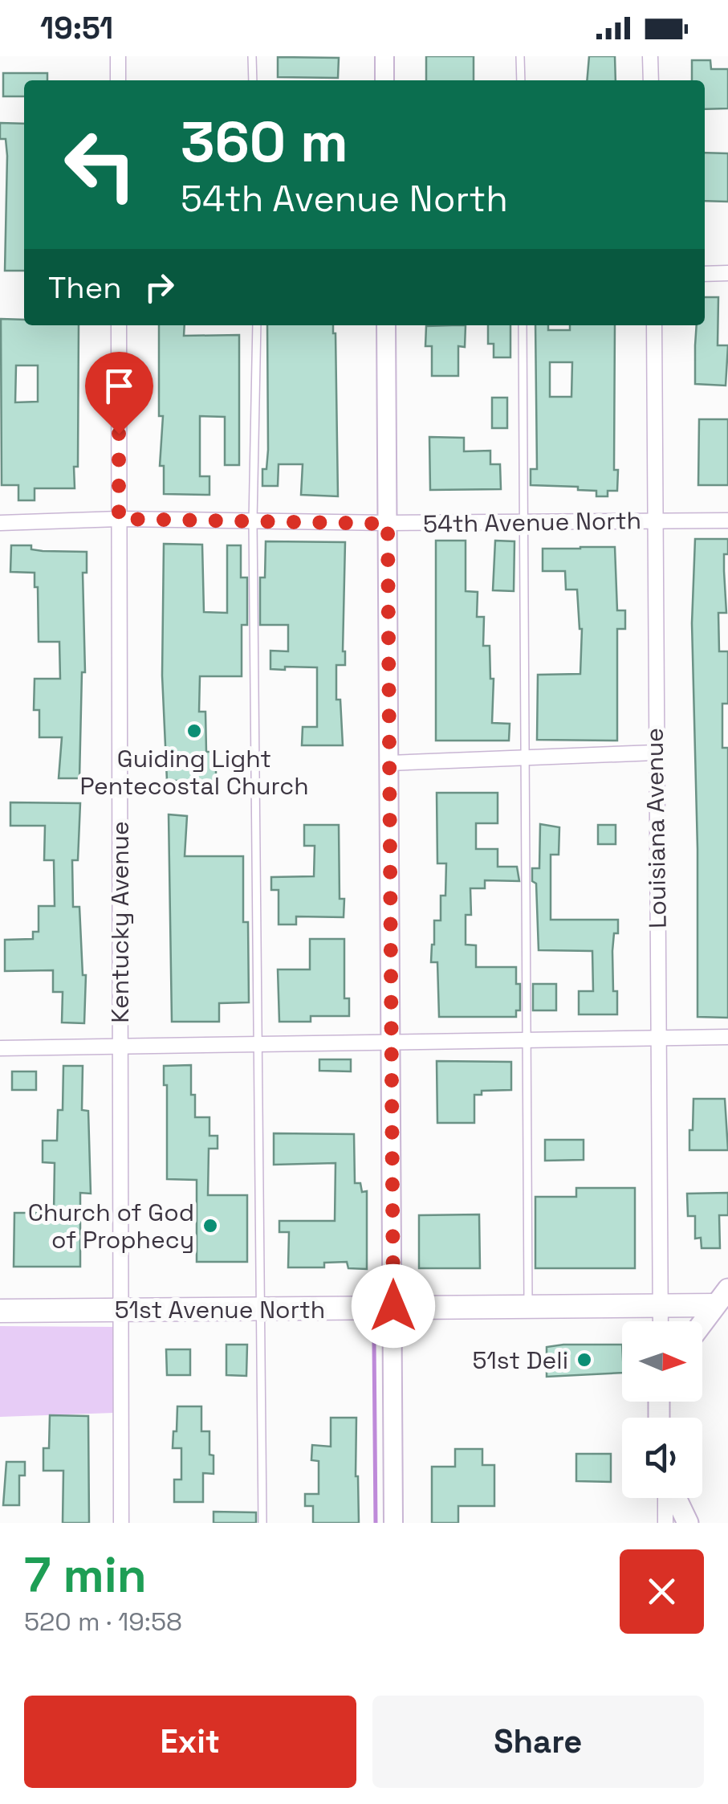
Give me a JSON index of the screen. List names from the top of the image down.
{
  "streets": {
    "main road": ["51st Avenue North"],
    "street": ["54th Avenue North", "Louisiana Avenue", "Kentucky Avenue"]
  },
  "crossings": [
    ["54th Avenue North", "Louisiana Avenue"],
    ["54th Avenue North", "Kentucky Avenue"],
    ["Louisiana Avenue", "51st Avenue North"],
    ["Kentucky Avenue", "51st Avenue North"]
  ],
  "places": ["Guiding Light Pentecostal Church", "Church of God of Prophecy", "51st Deli"],
  "north": "right",
  "page": {
    "status": "19:51",
    "turn": ["360 m", "54th Avenue North"],
    "then": "Then",
    "heading": ["7 min", "520 m · 19:58"],
    "buttons": ["Exit", "Share"]
  }
}
